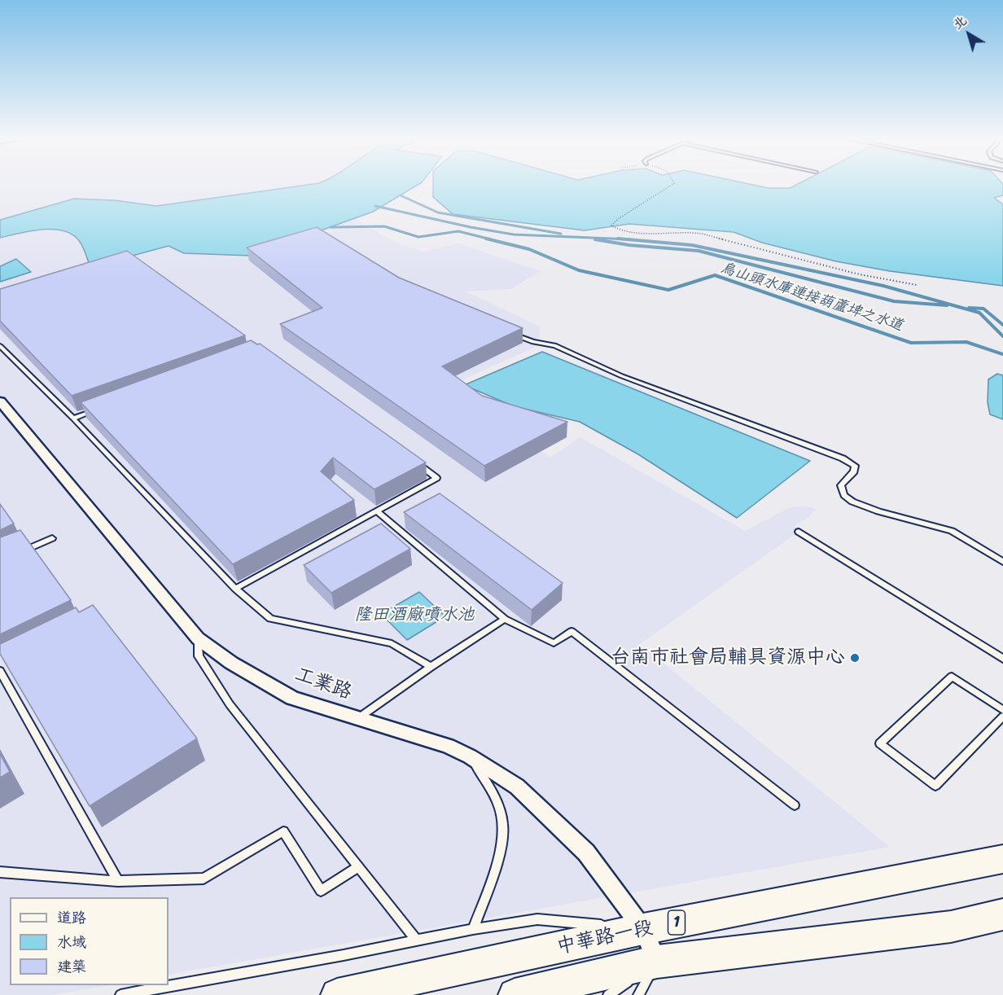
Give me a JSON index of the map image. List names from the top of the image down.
{
  "streets": {
    "main road": ["1", "中華路一段"],
    "street": ["工業路"]
  },
  "crossings": [
    ["工業路", "中華路一段"]
  ],
  "water": ["烏山頭水庫連接葫蘆埤之水道", "隆田酒廠噴水池"],
  "places": ["台南市社會局輔具資源中心"],
  "legend": ["道路", "水域", "建築"],
  "north": "top left"
}
